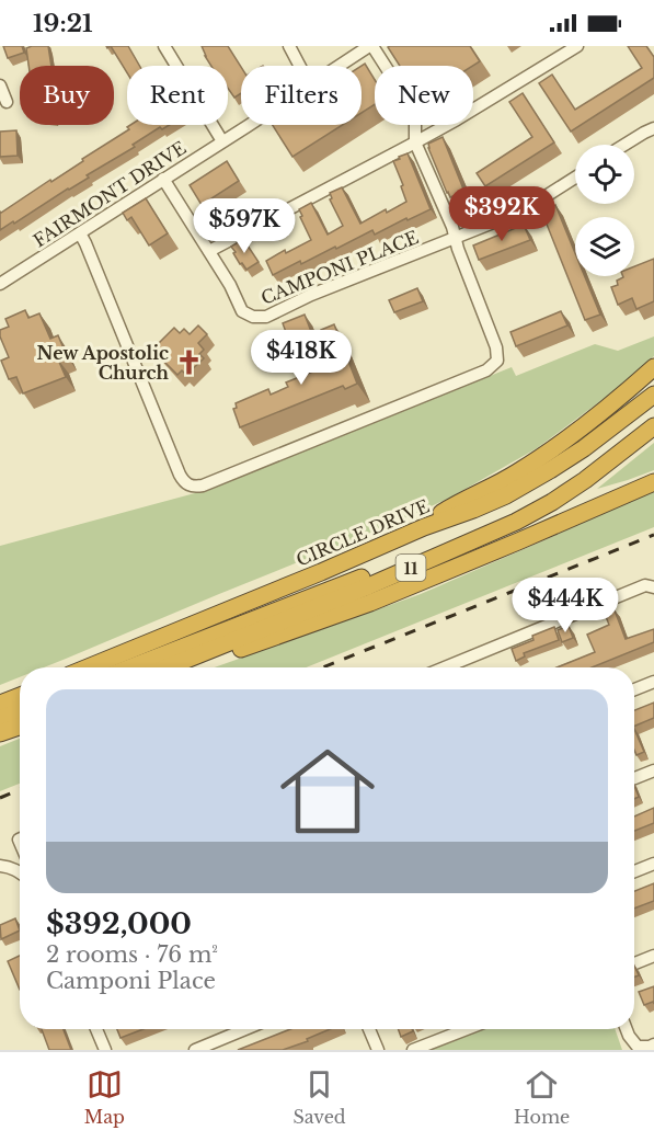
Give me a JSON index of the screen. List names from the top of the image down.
{
  "streets": {
    "highway": ["CIRCLE DRIVE", "11"],
    "street": ["FAIRMONT DRIVE", "CAMPONI PLACE"]
  },
  "crossings": [
    ["FAIRMONT DRIVE", "CAMPONI PLACE"]
  ],
  "places": {
    "church": ["New Apostolic Church"]
  },
  "page": {
    "status": "19:21",
    "chip": [
      "Buy",
      "Rent",
      "Filters",
      "New"
    ],
    "price": [
      "$392K",
      "$597K",
      "$418K",
      "$444K"
    ],
    "list": [
      {
        "name": "$392,000",
        "note": "2 rooms · 76 m² · Camponi Place"
      }
    ],
    "tabs": ["Map", "Saved", "Home"]
  }
}
